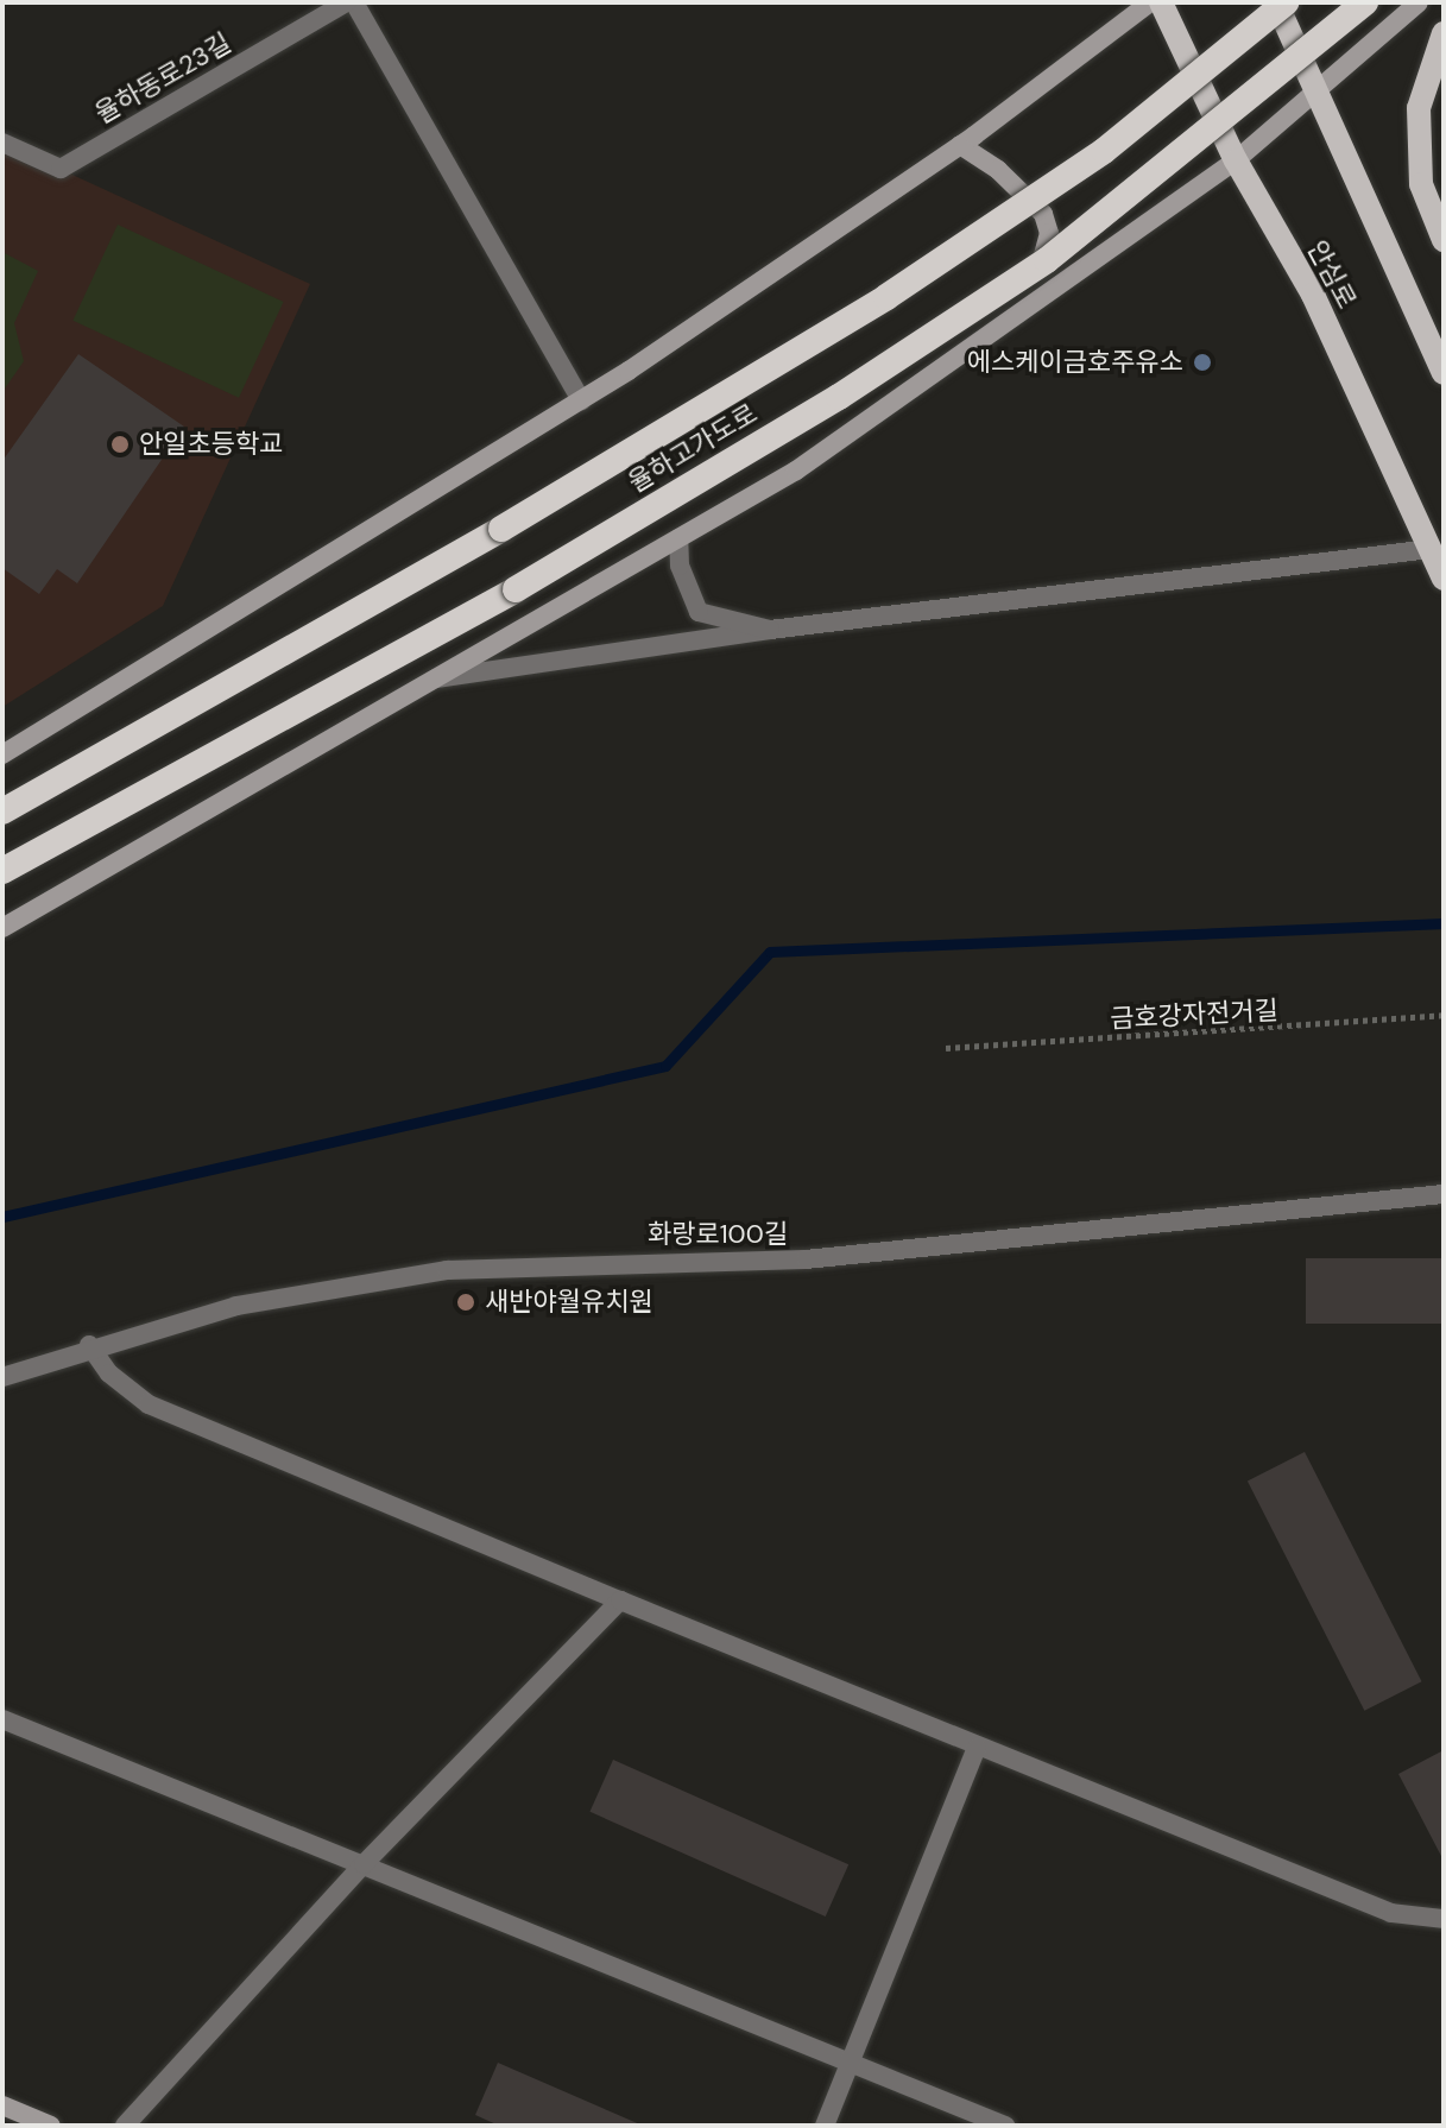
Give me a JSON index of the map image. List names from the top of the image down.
{
  "streets": {
    "highway": ["율하고가도로"],
    "main road": ["안심로"],
    "street": ["율하동로23길", "화랑로100길"],
    "path": ["금호강자전거길"]
  },
  "places": ["에스케이금호주유소", "안일초등학교", "새반야월유치원"]
}
